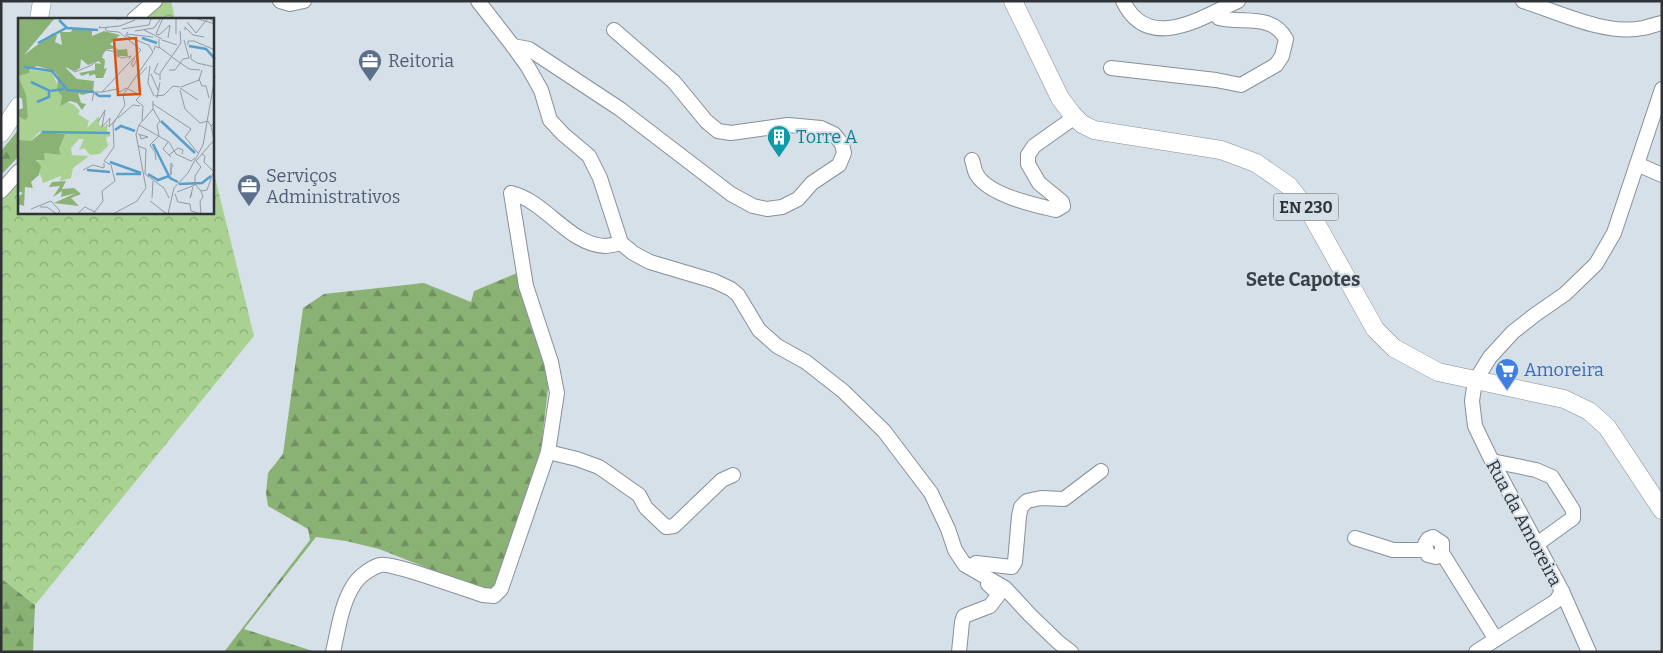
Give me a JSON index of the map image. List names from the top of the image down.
{
  "streets": {
    "main road": ["EN 230"],
    "street": ["Rua da Amoreira"]
  },
  "crossings": [
    ["EN 230", "Rua da Amoreira"]
  ],
  "districts": ["Sete Capotes"],
  "places": {
    "office": ["Reitoria", "Serviços Administrativos"],
    "building": ["Torre A"],
    "supermarket": ["Amoreira"]
  }
}
